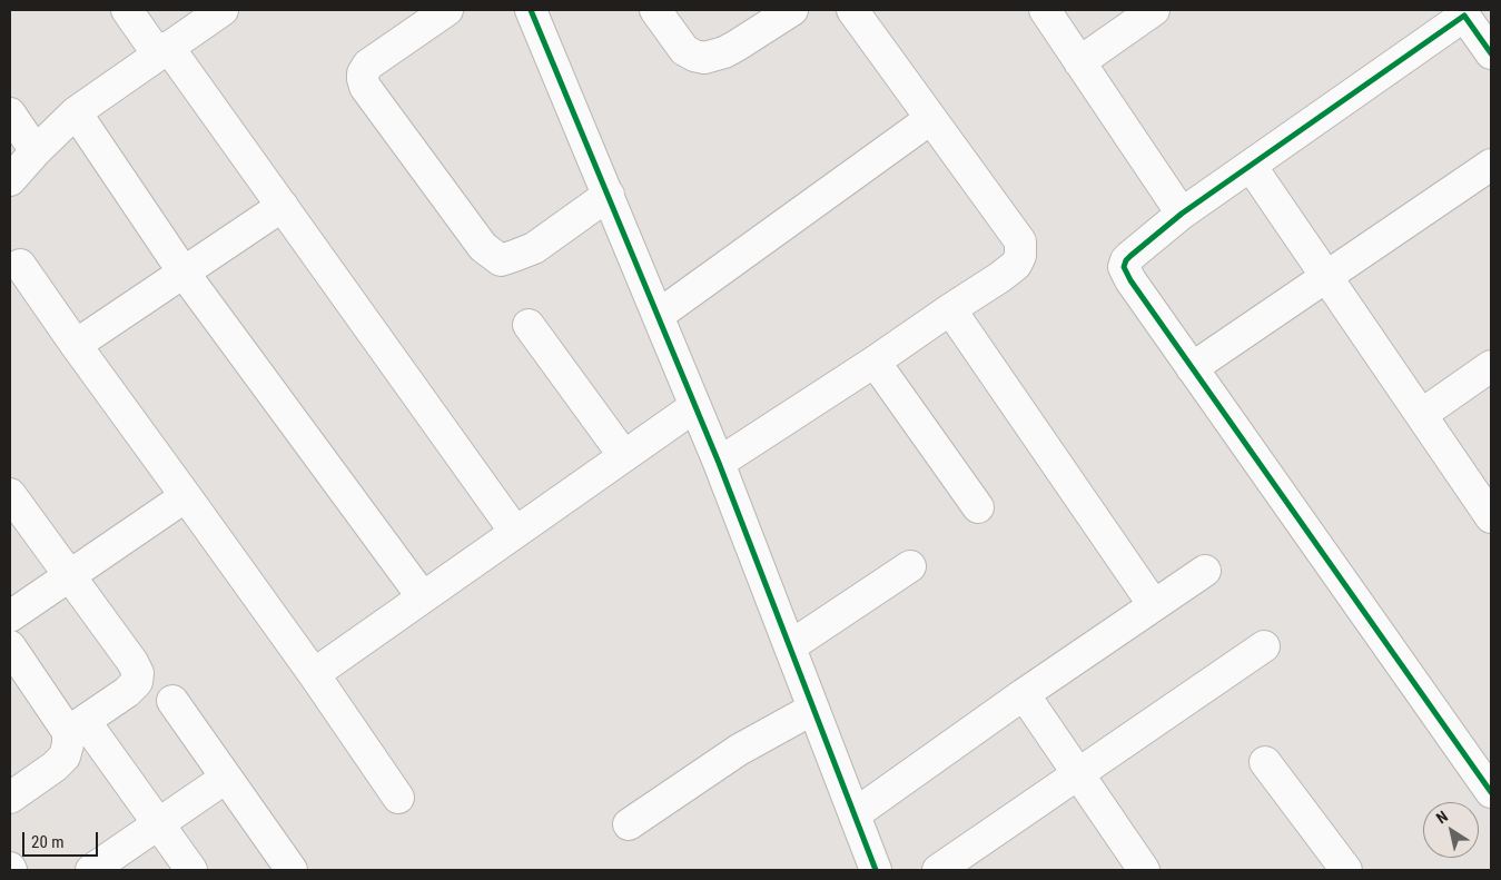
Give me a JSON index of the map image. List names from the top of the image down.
{
  "scale_bar": "20 m",
  "north": "top left"
}
